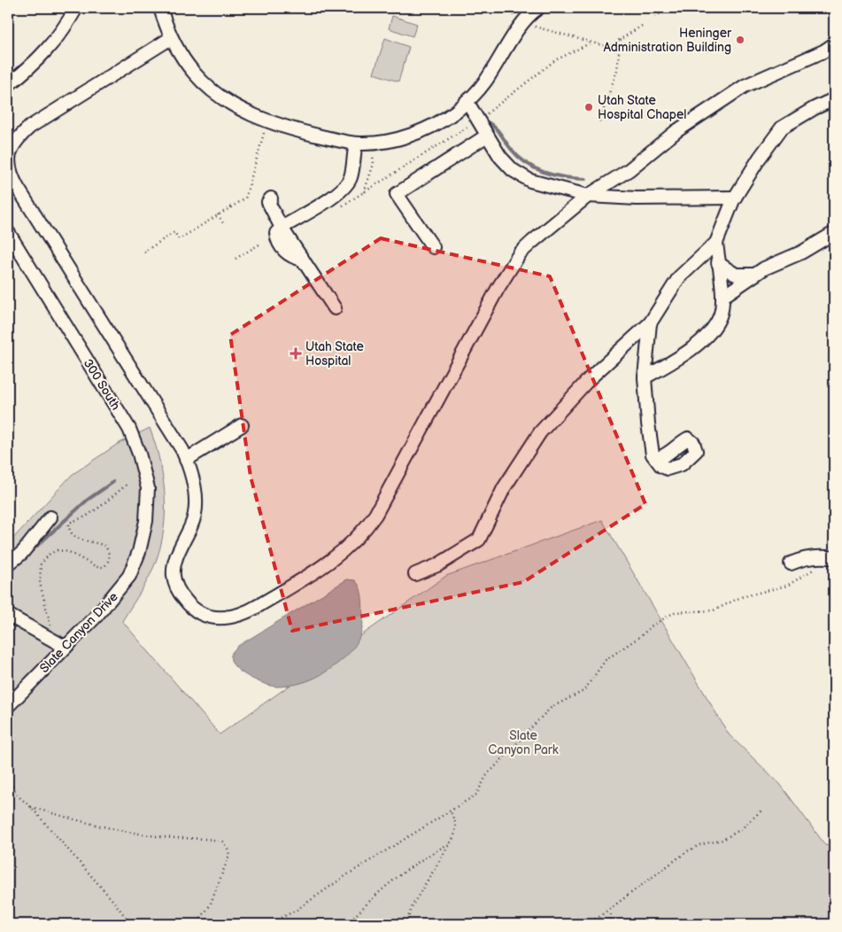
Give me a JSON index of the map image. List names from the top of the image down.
{
  "streets": {
    "street": ["300 South", "Slate Canyon Drive"]
  },
  "crossings": [
    ["300 South", "Slate Canyon Drive"]
  ],
  "parks": ["Slate Canyon Park"],
  "places": {
    "other": ["Heninger Administration Building", "Utah State Hospital Chapel"],
    "health": ["Utah State Hospital"]
  }
}
